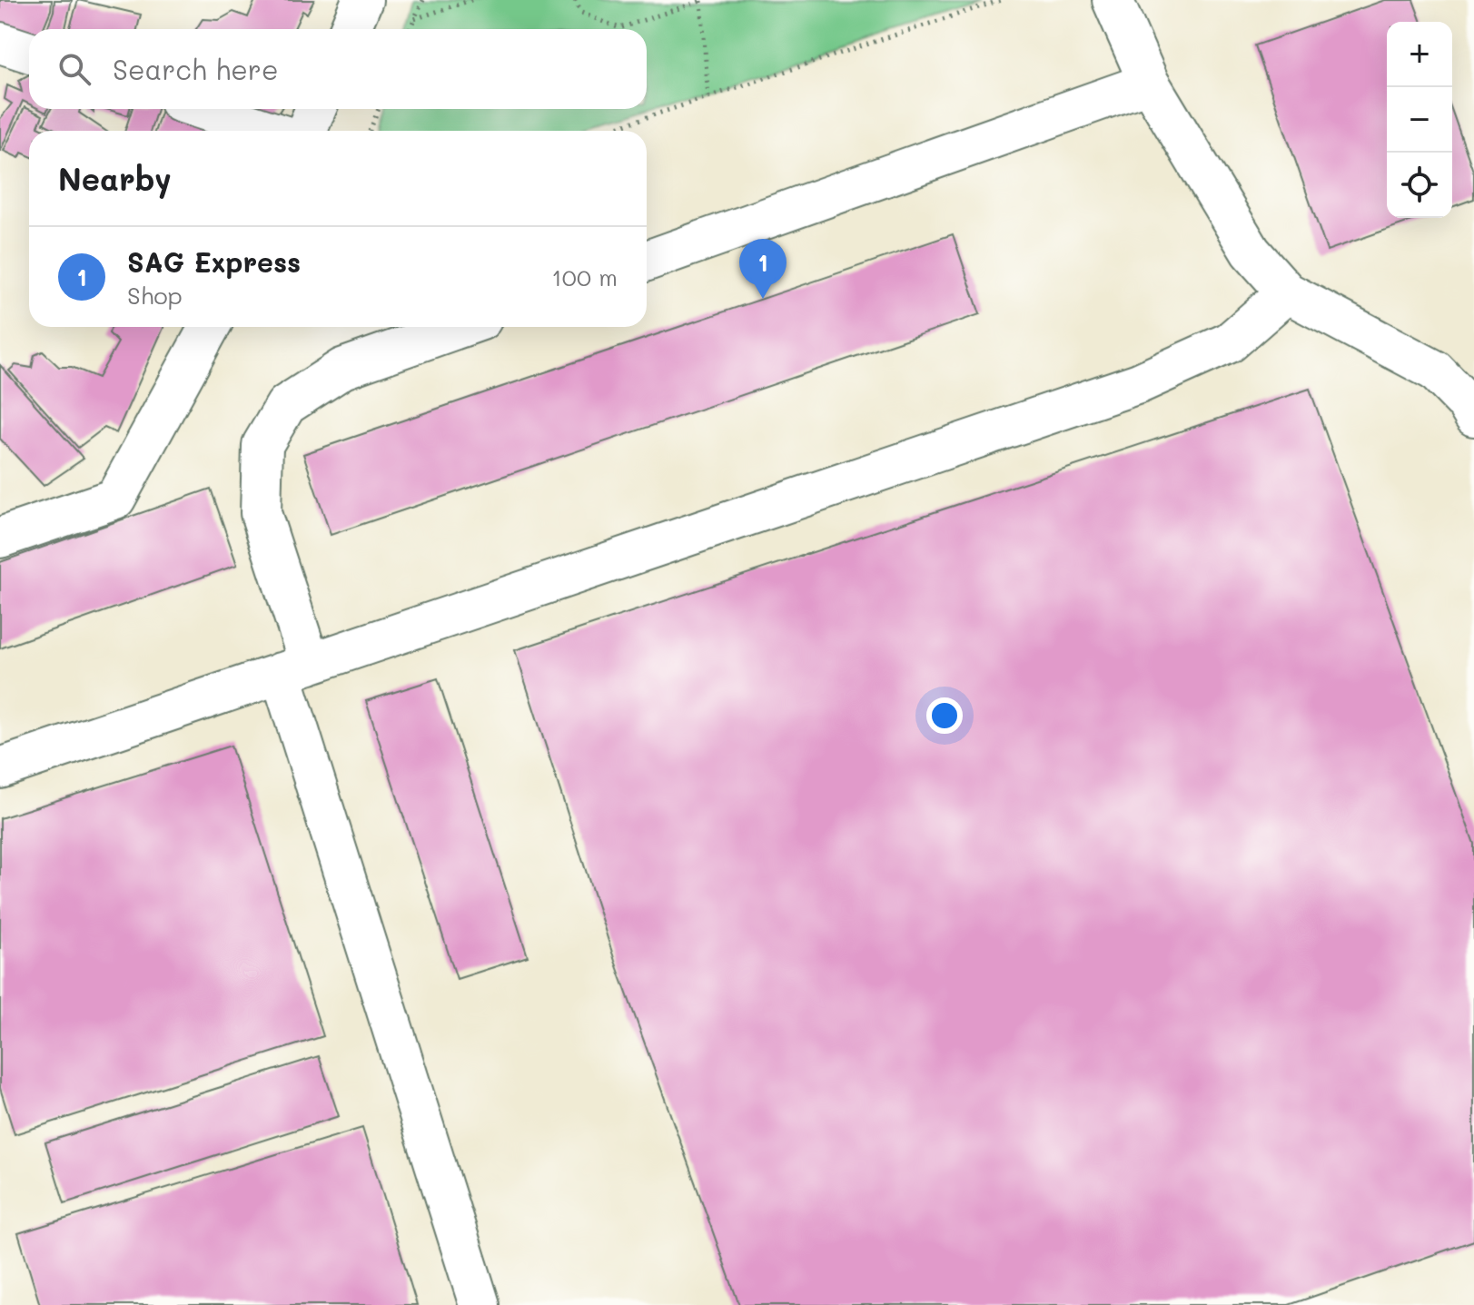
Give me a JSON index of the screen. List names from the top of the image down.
{
  "page": {
    "map_buttons": ["+", "−"],
    "search": "Search here",
    "heading": "Nearby",
    "list": [
      {
        "mark": "1",
        "name": "SAG Express",
        "note": "Shop",
        "value": "100 m"
      }
    ],
    "pins": "1"
  }
}
